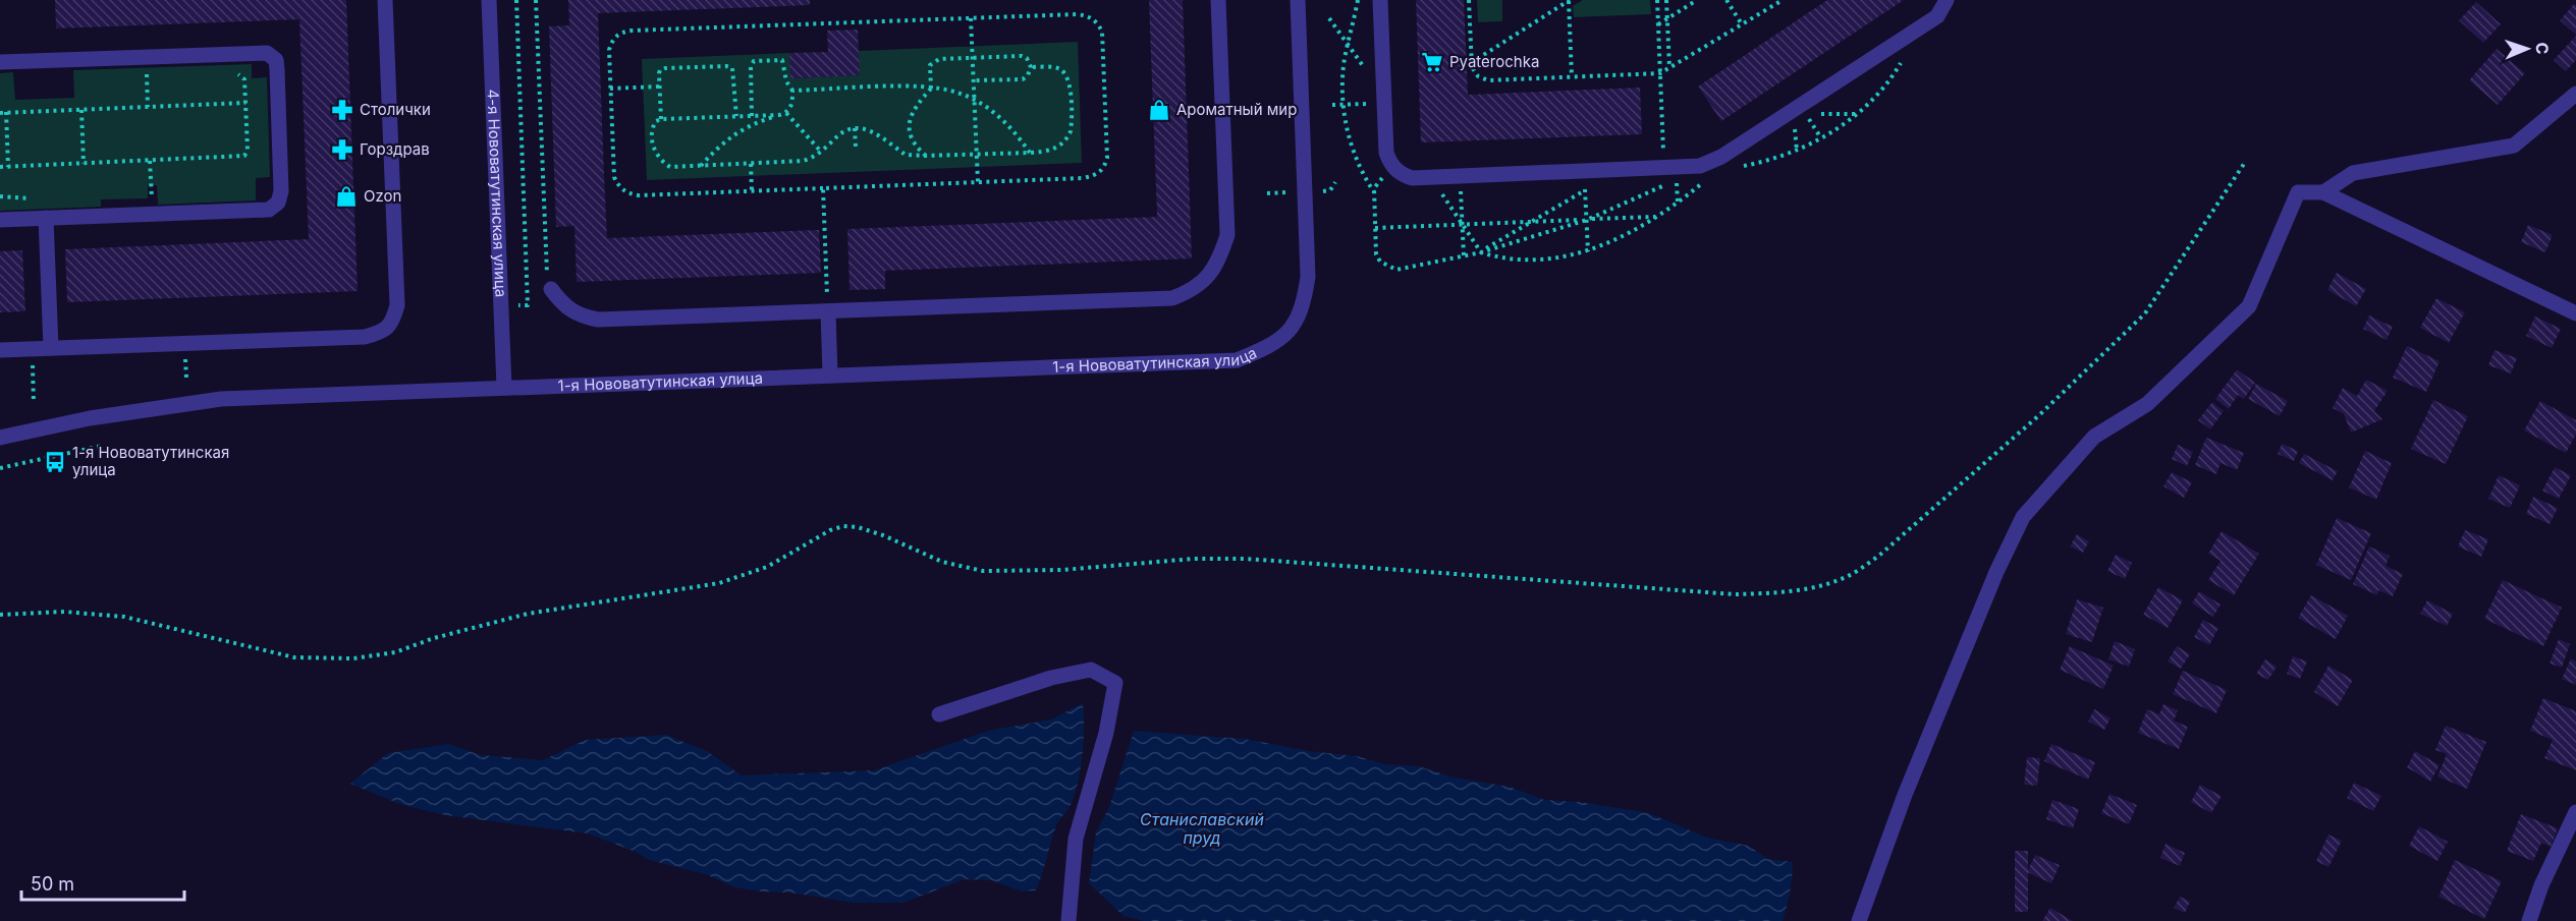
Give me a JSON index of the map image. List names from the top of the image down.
{
  "streets": {
    "street": ["4-я Нововатутинская улица", "1-я Нововатутинская улица"]
  },
  "crossings": [
    ["4-я Нововатутинская улица", "1-я Нововатутинская улица"]
  ],
  "water": ["Станиславский пруд"],
  "places": {
    "supermarket": ["Pyaterochka"],
    "pharmacy": ["Столички", "Горздрав"],
    "shop": ["Ароматный мир", "Ozon"],
    "bus stop": ["1-я Нововатутинская улица"]
  },
  "scale_bar": "50 m",
  "north": "right"
}
